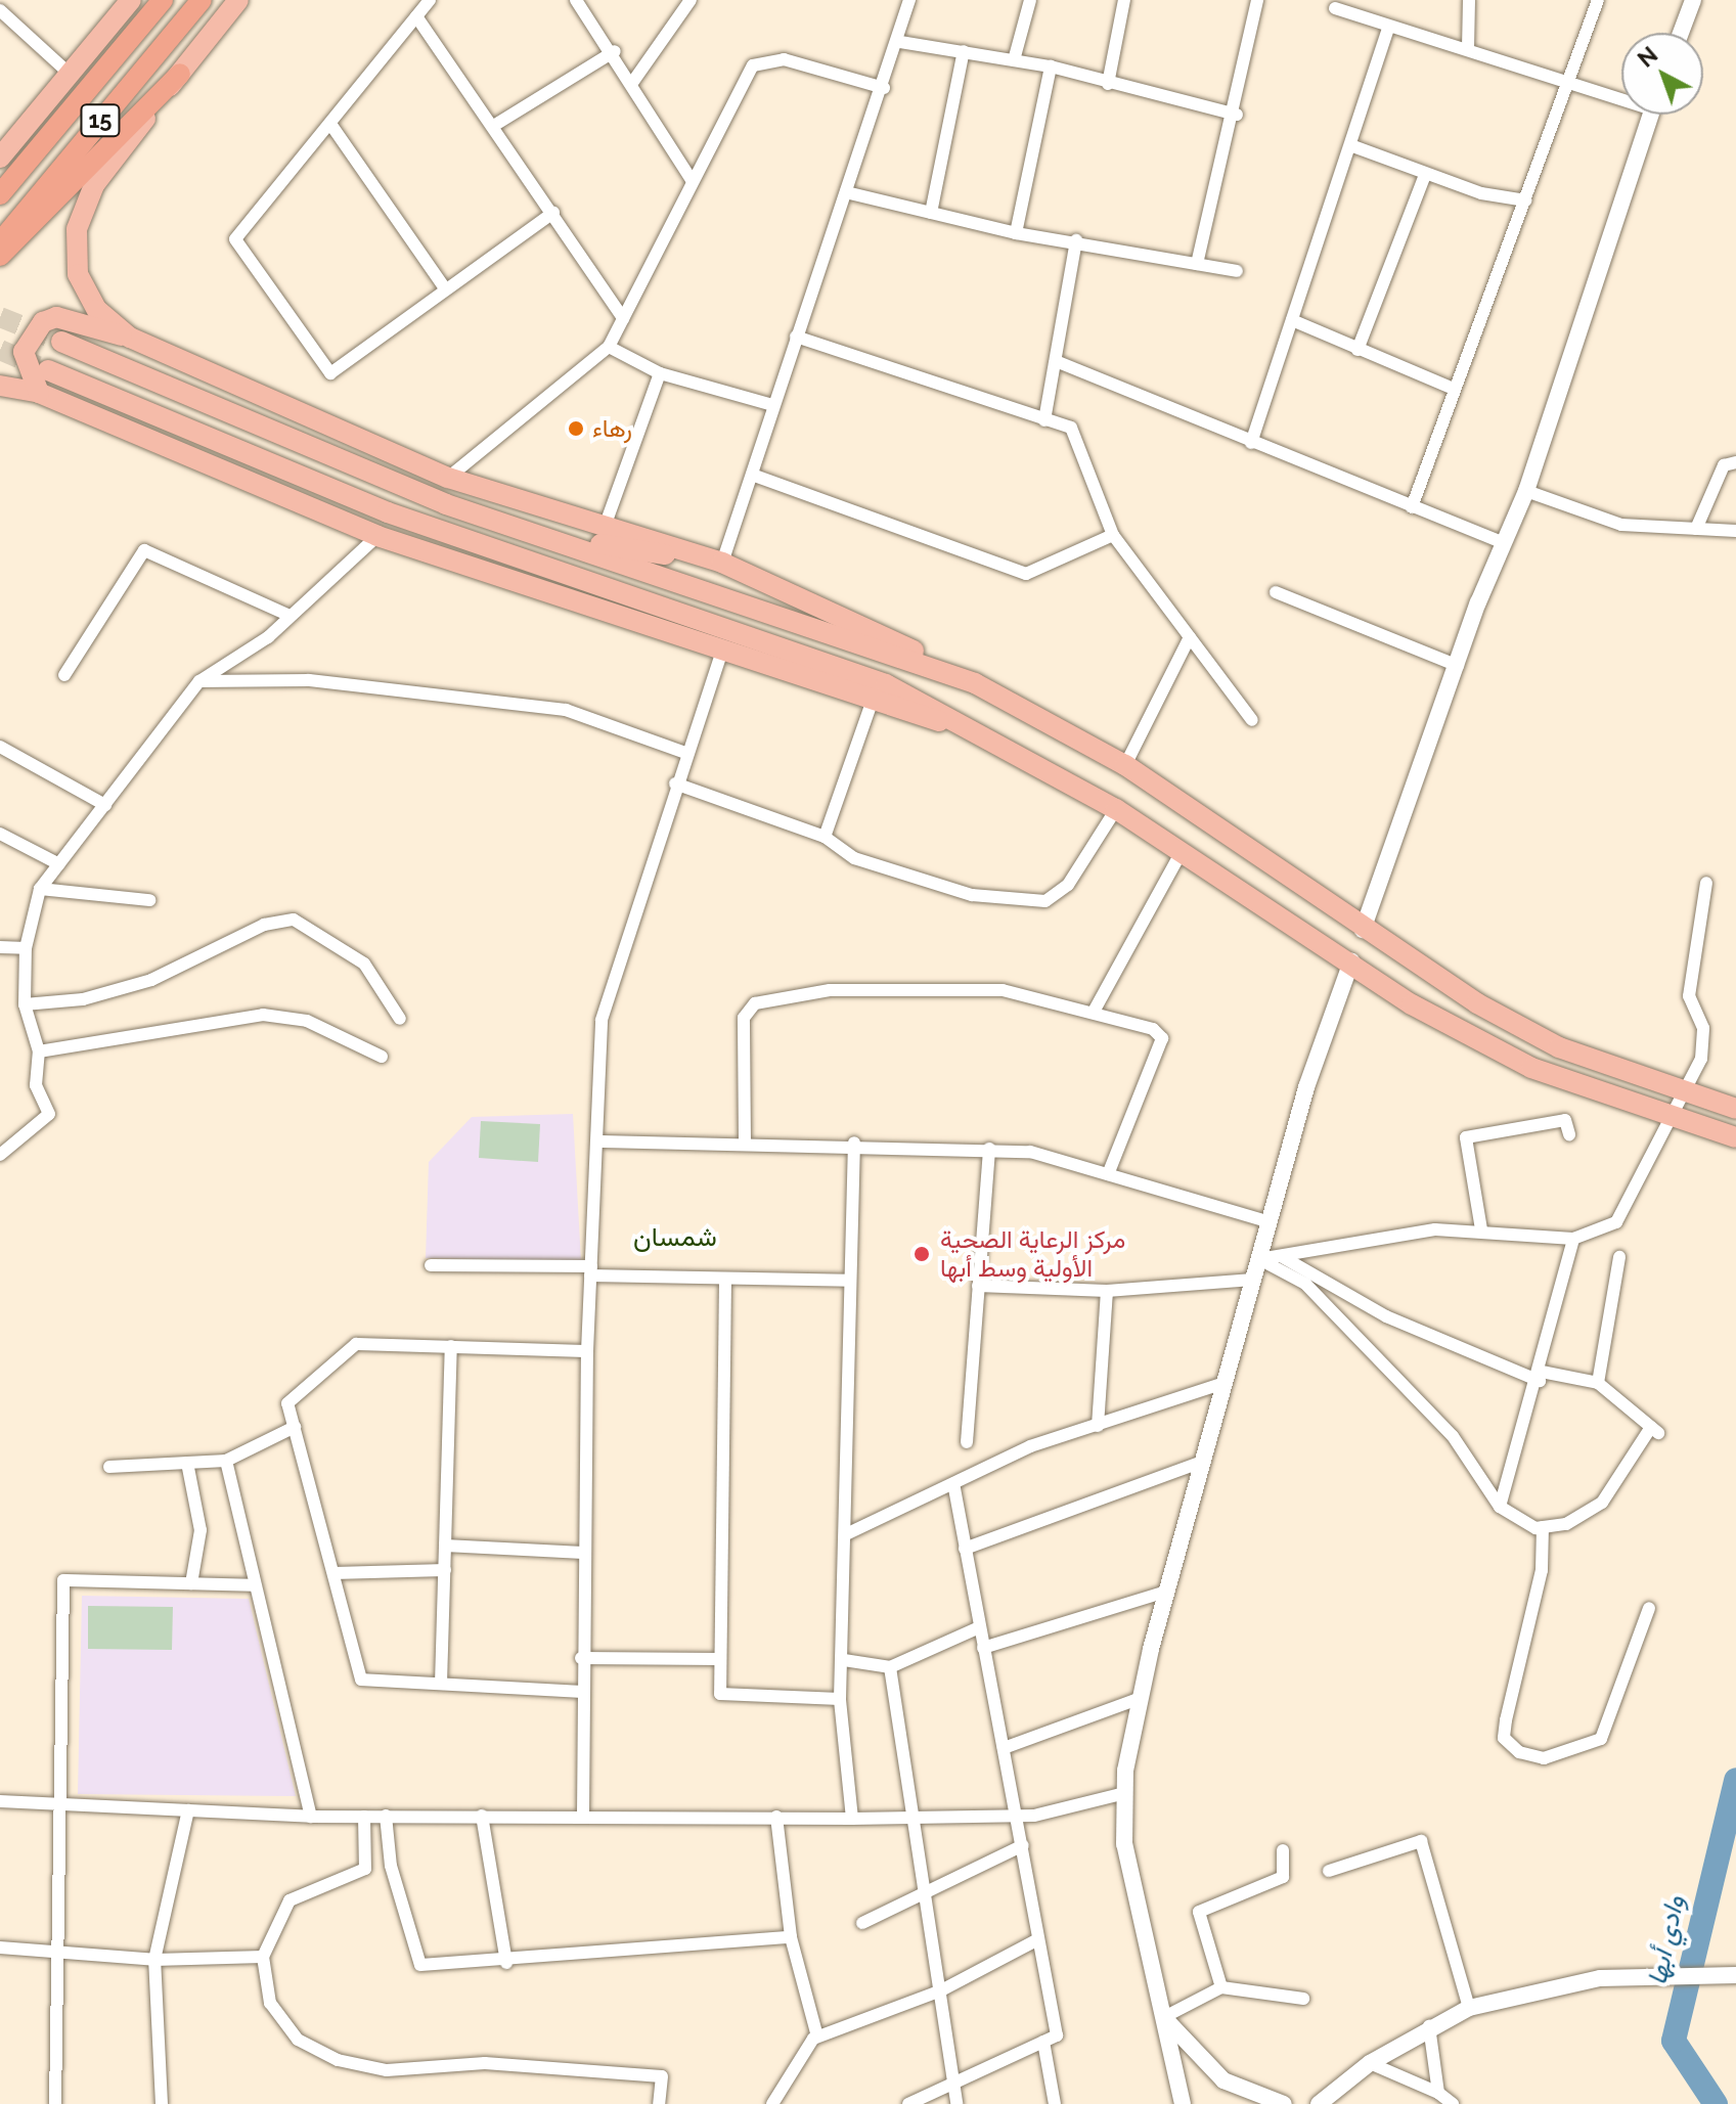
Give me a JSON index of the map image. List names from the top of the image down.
{
  "streets": {
    "highway": ["15"]
  },
  "districts": ["شمسان"],
  "water": ["وادي أبها"],
  "places": ["رهاء", "مركز الرعاية الصحية الأولية وسط أبها"],
  "north": "top left"
}
